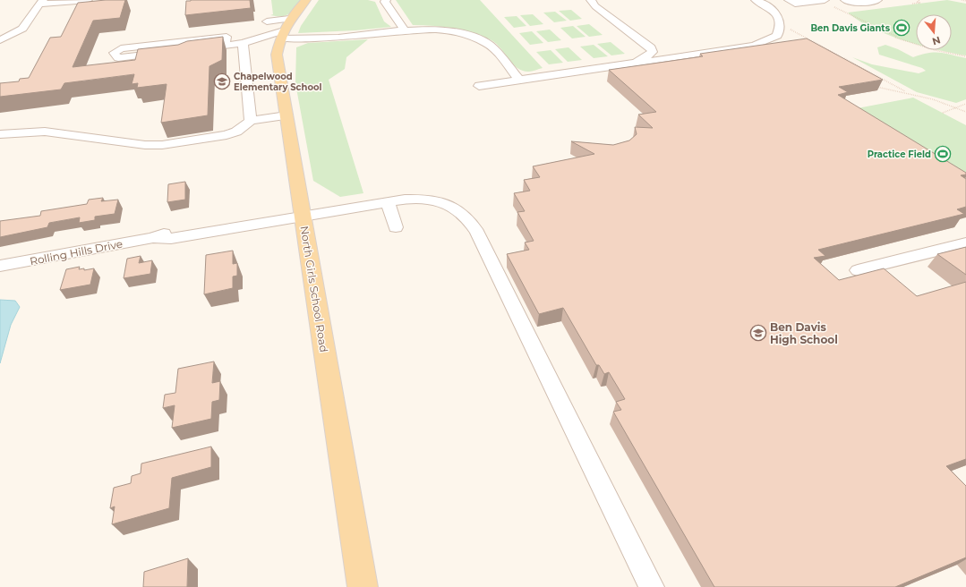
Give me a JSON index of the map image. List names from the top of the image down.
{
  "streets": {
    "main road": ["North Girls School Road"],
    "street": ["Rolling Hills Drive"]
  },
  "crossings": [
    ["Rolling Hills Drive", "North Girls School Road"]
  ],
  "places": {
    "sports": ["Ben Davis Giants", "Practice Field"],
    "school or university": ["Chapelwood Elementary School", "Ben Davis High School"]
  },
  "north": "bottom"
}
